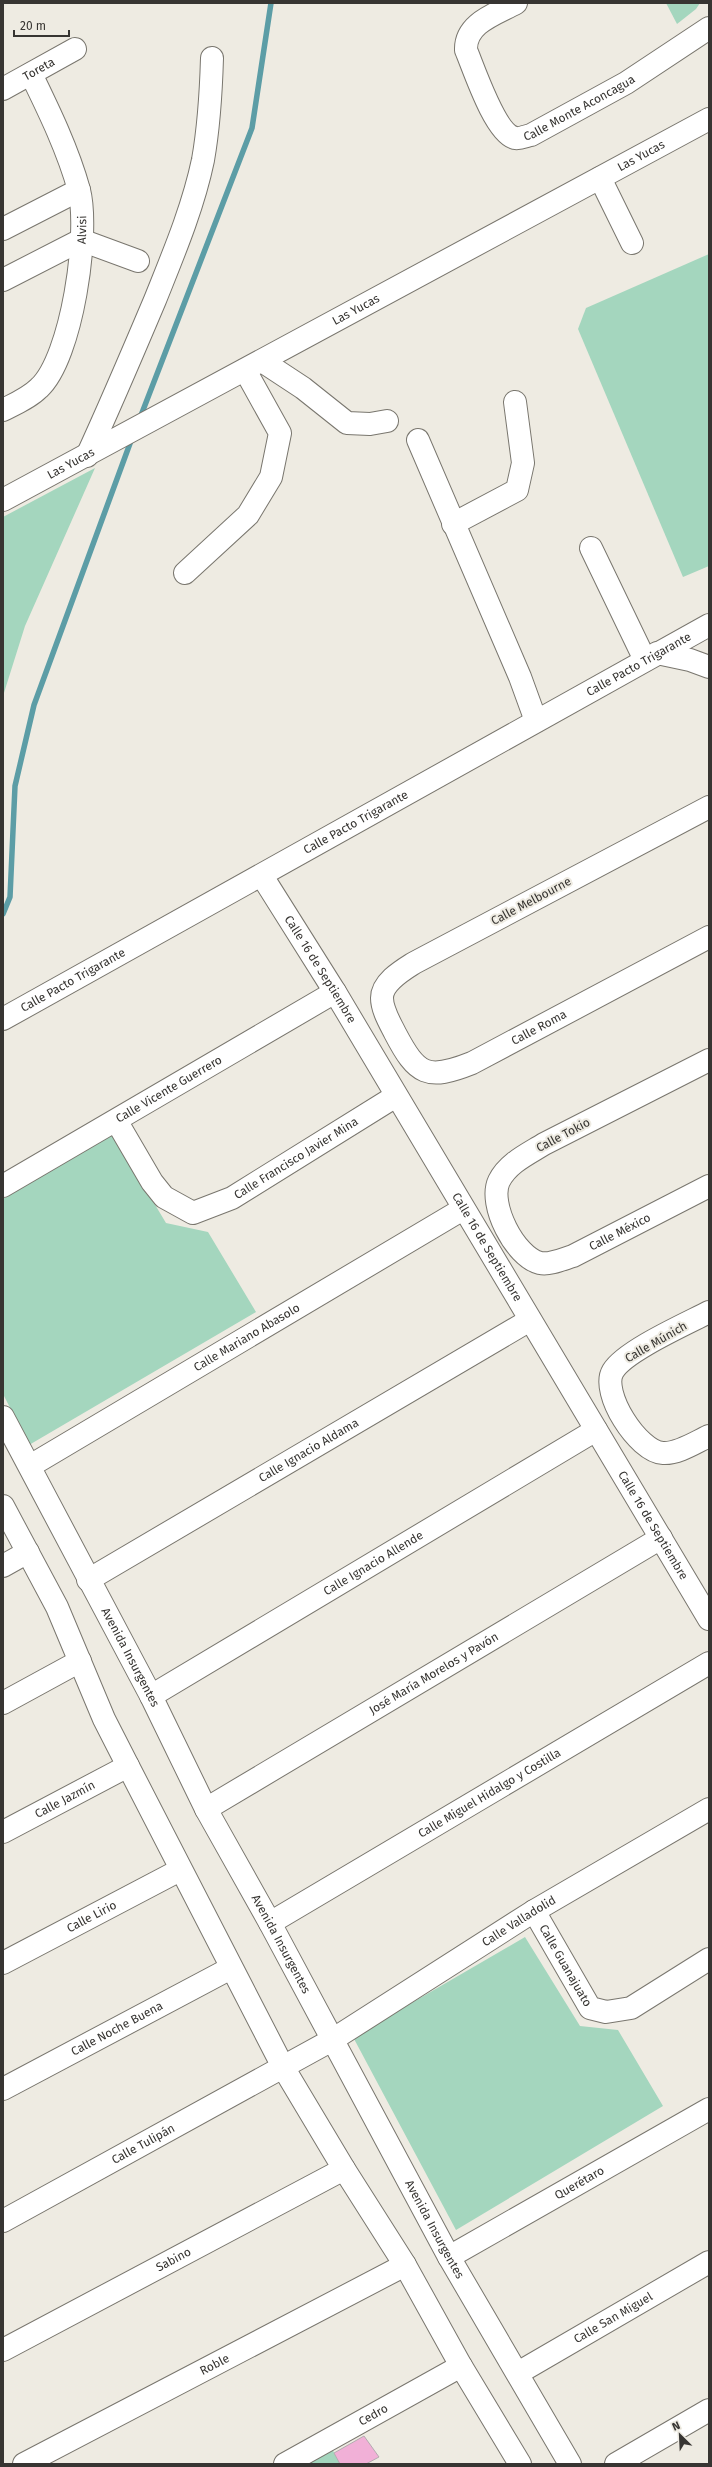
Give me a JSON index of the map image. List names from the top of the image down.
{
  "streets": {
    "street": [
      "Toreta",
      "Calle Monte Aconcagua",
      "Las Yucas",
      "Alvisi",
      "Calle Pacto Trigarante",
      "Calle Melbourne",
      "Calle 16 de Septiembre",
      "Calle Roma",
      "Calle Vicente Guerrero",
      "Calle Tokio",
      "Calle Francisco Javier Mina",
      "Calle México",
      "Calle Mariano Abasolo",
      "Calle Múnich",
      "Calle Ignacio Aldama",
      "Calle Ignacio Allende",
      "Avenida Insurgentes",
      "José María Morelos y Pavón",
      "Calle Miguel Hidalgo y Costilla",
      "Calle Jazmín",
      "Calle Lirio",
      "Calle Valladolid",
      "Calle Guanajuato",
      "Calle Noche Buena",
      "Calle Tulipán",
      "Querétaro",
      "Sabino",
      "Calle San Miguel",
      "Roble",
      "Cedro"
    ]
  },
  "crossings": [
    ["Toreta", "Alvisi"],
    ["Calle Pacto Trigarante", "Calle 16 de Septiembre"],
    ["Calle Melbourne", "Calle Roma"],
    ["Calle 16 de Septiembre", "Calle Vicente Guerrero"],
    ["Calle 16 de Septiembre", "Calle Francisco Javier Mina"],
    ["Calle 16 de Septiembre", "Calle Mariano Abasolo"],
    ["Calle 16 de Septiembre", "Calle Ignacio Aldama"],
    ["Calle 16 de Septiembre", "Calle Ignacio Allende"],
    ["Calle 16 de Septiembre", "José María Morelos y Pavón"],
    ["Calle Vicente Guerrero", "Calle Francisco Javier Mina"],
    ["Calle Tokio", "Calle México"],
    ["Calle Mariano Abasolo", "Avenida Insurgentes"],
    ["Calle Ignacio Aldama", "Avenida Insurgentes"],
    ["Calle Ignacio Allende", "Avenida Insurgentes"],
    ["Avenida Insurgentes", "José María Morelos y Pavón"],
    ["Avenida Insurgentes", "Calle Miguel Hidalgo y Costilla"],
    ["Avenida Insurgentes", "Calle Valladolid"],
    ["Avenida Insurgentes", "Querétaro"],
    ["Avenida Insurgentes", "Calle San Miguel"],
    ["Calle Valladolid", "Calle Guanajuato"],
    ["Calle Valladolid", "Calle Tulipán"]
  ],
  "scale_bar": "20 m",
  "north": "top left"
}
